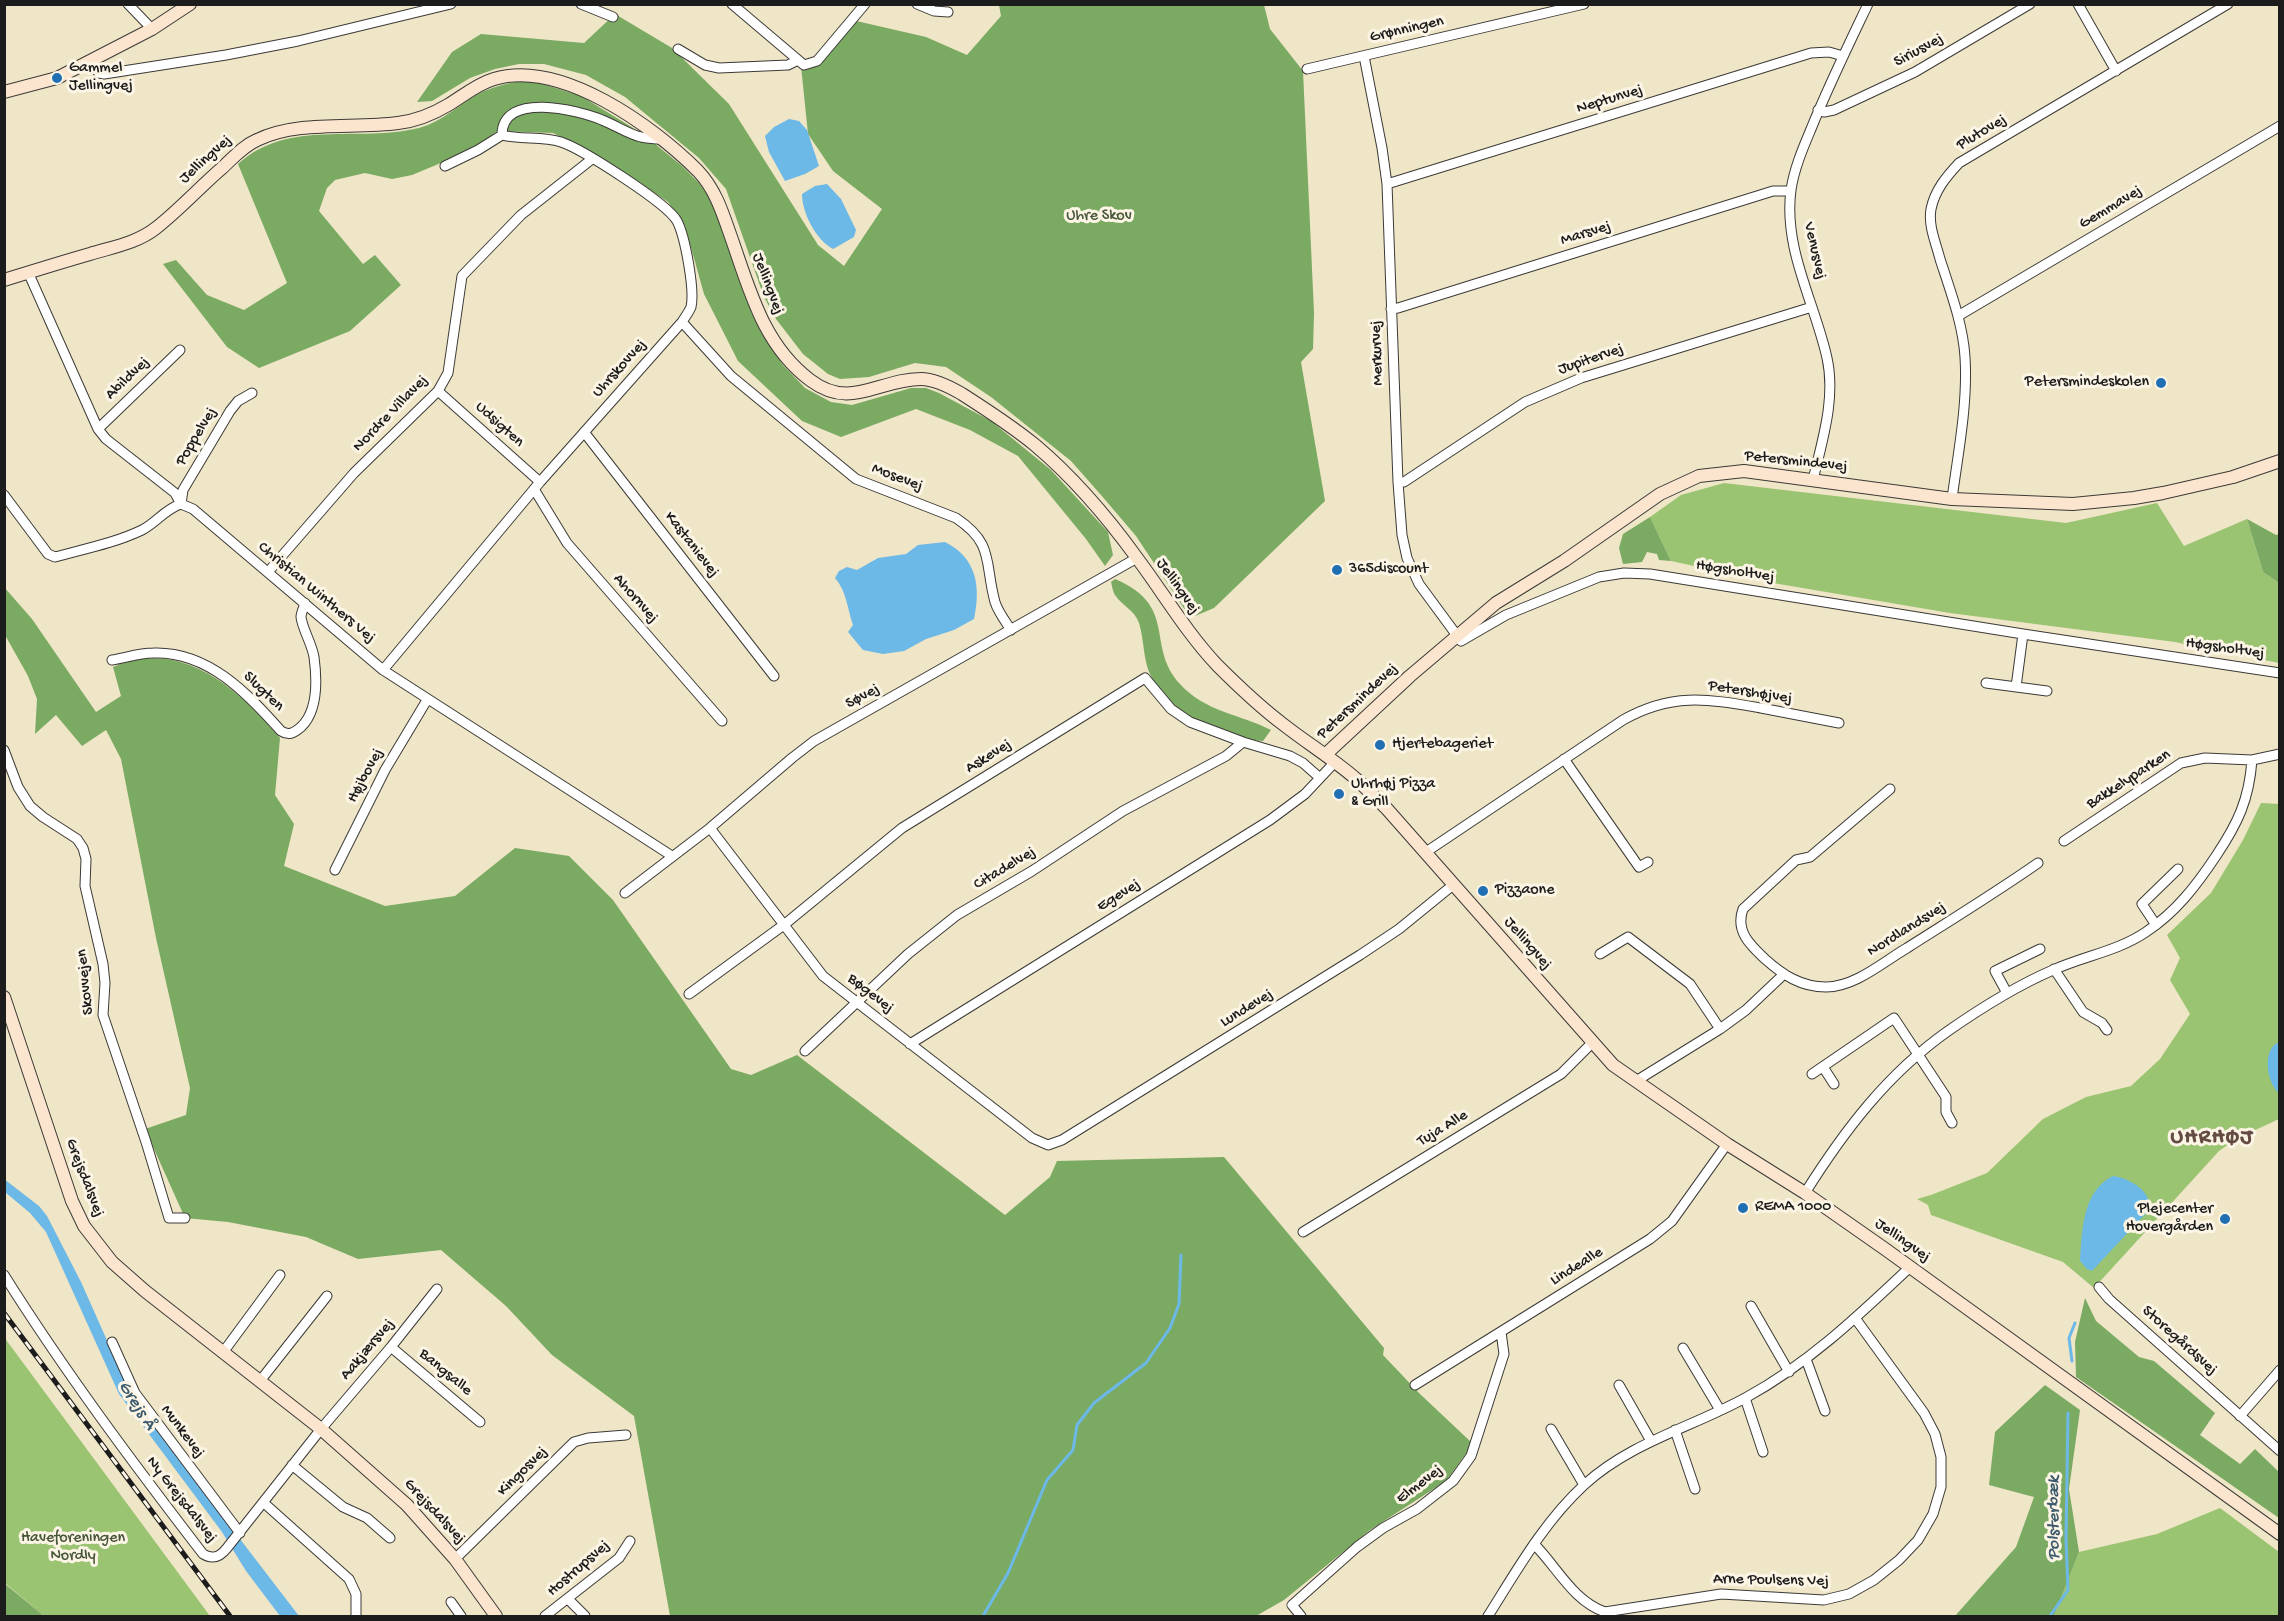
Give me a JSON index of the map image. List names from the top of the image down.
{
  "streets": {
    "main road": ["Jellingvej", "Petersmindevej", "Grejsdalsvej"],
    "street": [
      "Grønningen",
      "Siriusvej",
      "Neptunvej",
      "Plutovej",
      "Gemmavej",
      "Marsvej",
      "Venusvej",
      "Merkurvej",
      "Jupitervej",
      "Uhrskovvej",
      "Abildvej",
      "Nordre Villavej",
      "Udsigten",
      "Poppelvej",
      "Mosevej",
      "Kastanievej",
      "Høgsholtvej",
      "Christian Winthers Vej",
      "Ahornvej",
      "Slugten",
      "Petershøjvej",
      "Søvej",
      "Askevej",
      "Højbovej",
      "Bakkelyparken",
      "Citadelvej",
      "Egevej",
      "Nordlandsvej",
      "Skovvejen",
      "Bøgevej",
      "Lundevej",
      "Tuja Alle",
      "Lindealle",
      "Storegårdsvej",
      "Aakjærsvej",
      "Bangsalle",
      "Munkevej",
      "Kingosvej",
      "Elmevej",
      "Ny Grejsdalsvej",
      "Hostrupsvej",
      "Arne Poulsens Vej"
    ]
  },
  "crossings": [
    ["Grønningen", "Merkurvej"],
    ["Siriusvej", "Venusvej"],
    ["Neptunvej", "Venusvej"],
    ["Neptunvej", "Merkurvej"],
    ["Plutovej", "Gemmavej"],
    ["Plutovej", "Petersmindevej"],
    ["Jellingvej", "Petersmindevej"],
    ["Jellingvej", "Christian Winthers Vej"],
    ["Jellingvej", "Petershøjvej"],
    ["Jellingvej", "Søvej"],
    ["Jellingvej", "Egevej"],
    ["Jellingvej", "Lundevej"],
    ["Jellingvej", "Tuja Alle"],
    ["Jellingvej", "Lindealle"],
    ["Marsvej", "Venusvej"],
    ["Marsvej", "Merkurvej"],
    ["Venusvej", "Jupitervej"],
    ["Venusvej", "Petersmindevej"],
    ["Merkurvej", "Jupitervej"],
    ["Merkurvej", "Petersmindevej"],
    ["Merkurvej", "Høgsholtvej"],
    ["Uhrskovvej", "Nordre Villavej"],
    ["Uhrskovvej", "Udsigten"],
    ["Uhrskovvej", "Mosevej"],
    ["Uhrskovvej", "Kastanievej"],
    ["Uhrskovvej", "Christian Winthers Vej"],
    ["Uhrskovvej", "Ahornvej"],
    ["Abildvej", "Christian Winthers Vej"],
    ["Nordre Villavej", "Udsigten"],
    ["Nordre Villavej", "Christian Winthers Vej"],
    ["Udsigten", "Ahornvej"],
    ["Poppelvej", "Christian Winthers Vej"],
    ["Petersmindevej", "Høgsholtvej"],
    ["Petersmindevej", "Egevej"],
    ["Mosevej", "Søvej"],
    ["Christian Winthers Vej", "Slugten"],
    ["Christian Winthers Vej", "Søvej"],
    ["Christian Winthers Vej", "Højbovej"],
    ["Søvej", "Bøgevej"],
    ["Askevej", "Citadelvej"],
    ["Askevej", "Egevej"],
    ["Askevej", "Bøgevej"],
    ["Citadelvej", "Bøgevej"],
    ["Egevej", "Bøgevej"],
    ["Bøgevej", "Lundevej"],
    ["Grejsdalsvej", "Aakjærsvej"],
    ["Grejsdalsvej", "Kingosvej"],
    ["Grejsdalsvej", "Ny Grejsdalsvej"],
    ["Lindealle", "Elmevej"],
    ["Aakjærsvej", "Bangsalle"],
    ["Aakjærsvej", "Ny Grejsdalsvej"],
    ["Munkevej", "Ny Grejsdalsvej"]
  ],
  "districts": ["UHRHØJ"],
  "water": ["Grejs Å", "Polsterbæk"],
  "parks": ["Uhre Skov", "Haveforeningen Nordly"],
  "places": [
    "Gammel Jellingvej",
    "Petersmindeskolen",
    "365discount",
    "Hjertebageriet",
    "Uhrhøj Pizza & Grill",
    "Pizzaone",
    "REMA 1000",
    "Plejecenter Hovergården"
  ]
}
